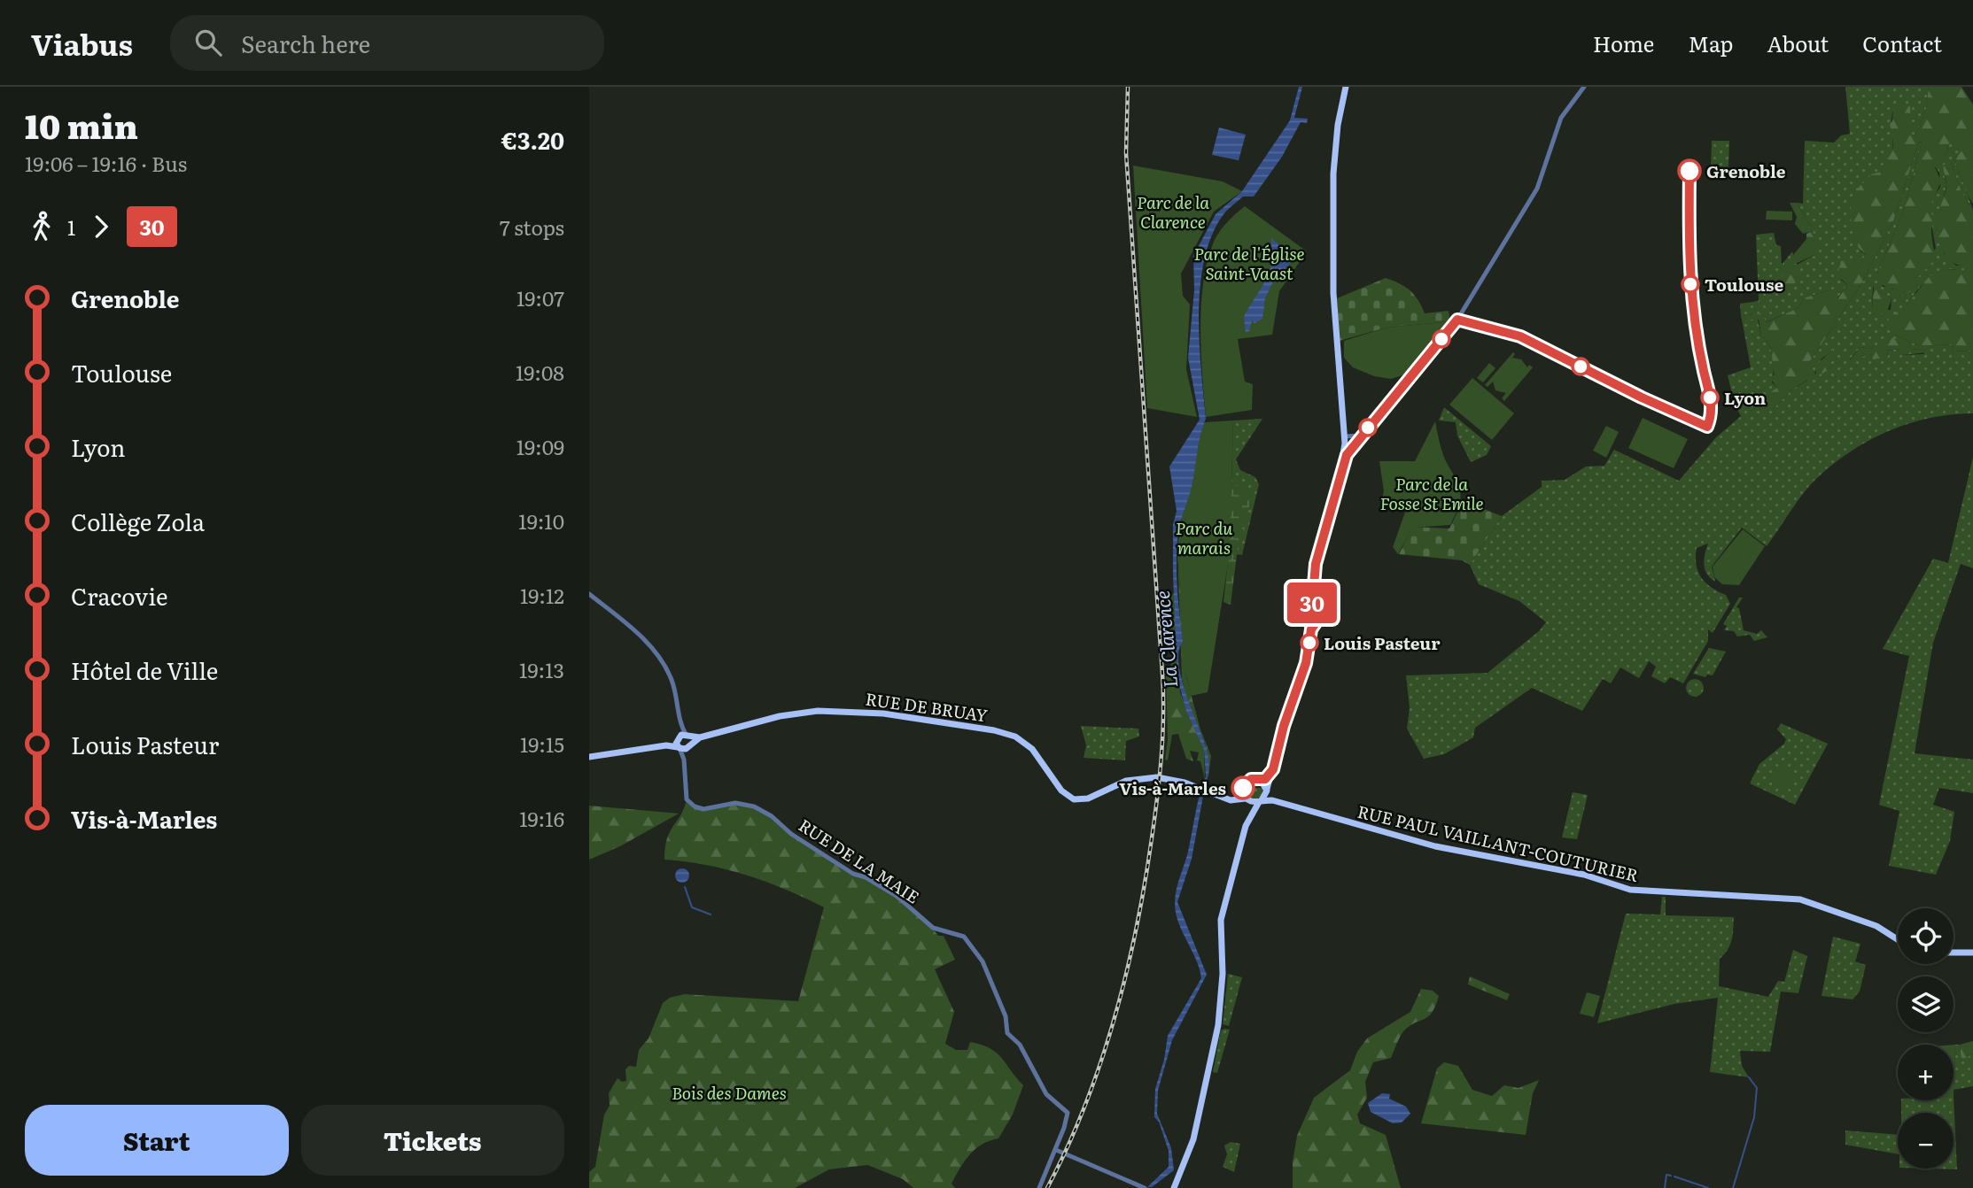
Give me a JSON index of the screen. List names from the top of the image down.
{
  "streets": {
    "main road": ["RUE DE BRUAY", "RUE PAUL VAILLANT-COUTURIER"],
    "street": ["RUE DE LA MAIE"]
  },
  "water": ["La Clarence"],
  "parks": [
    "Parc de la Clarence",
    "Parc de l'Église Saint-Vaast",
    "Parc de la Fosse St Emile",
    "Parc du marais",
    "Bois des Dames"
  ],
  "places": [
    "Grenoble",
    "Toulouse",
    "Lyon",
    "Louis Pasteur",
    "Vis-à-Marles"
  ],
  "lines": ["bus line 30"],
  "page": {
    "header": "Viabus",
    "search": "Search here",
    "nav": [
      "Home",
      "Map",
      "About",
      "Contact"
    ],
    "heading": ["10 min", "19:06 – 19:16 · Bus", "€3.20"],
    "on_map": "30",
    "legs": ["1", "30", "7 stops"],
    "list": [
      {
        "name": "Grenoble",
        "value": "19:07"
      },
      {
        "name": "Toulouse",
        "value": "19:08"
      },
      {
        "name": "Lyon",
        "value": "19:09"
      },
      {
        "name": "Collège Zola",
        "value": "19:10"
      },
      {
        "name": "Cracovie",
        "value": "19:12"
      },
      {
        "name": "Hôtel de Ville",
        "value": "19:13"
      },
      {
        "name": "Louis Pasteur",
        "value": "19:15"
      },
      {
        "name": "Vis-à-Marles",
        "value": "19:16"
      }
    ],
    "map_buttons": ["+", "−"],
    "buttons": ["Start", "Tickets"]
  }
}
